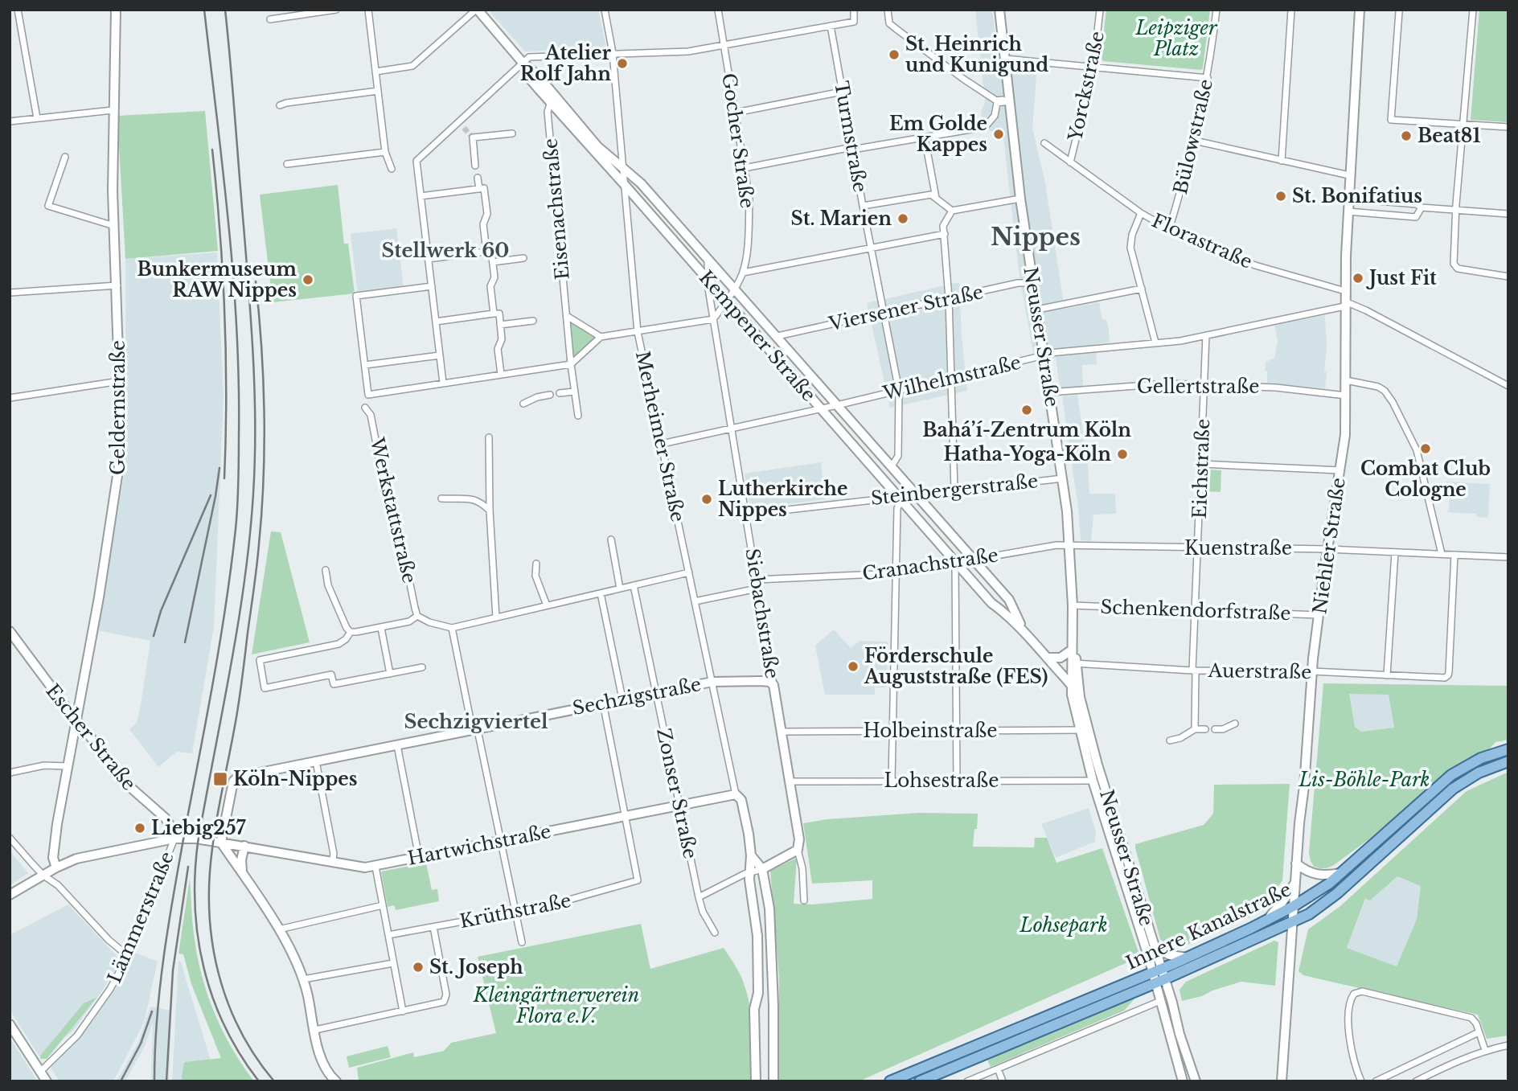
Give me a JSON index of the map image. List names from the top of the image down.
{
  "streets": {
    "main road": ["Innere Kanalstraße"],
    "street": [
      "Yorckstraße",
      "Turmstraße",
      "Bülowstraße",
      "Gocher Straße",
      "Eisenachstraße",
      "Florastraße",
      "Viersener Straße",
      "Kempener Straße",
      "Neusser Straße",
      "Wilhelmstraße",
      "Gellertstraße",
      "Geldernstraße",
      "Merheimer Straße",
      "Eichstraße",
      "Steinbergerstraße",
      "Werkstattstraße",
      "Niehler Straße",
      "Kuenstraße",
      "Cranachstraße",
      "Schenkendorfstraße",
      "Siebachstraße",
      "Auerstraße",
      "Sechzigstraße",
      "Holbeinstraße",
      "Escher Straße",
      "Lohsestraße",
      "Zonser Straße",
      "Hartwichstraße",
      "Krüthstraße",
      "Lämmerstraße"
    ]
  },
  "crossings": [
    ["Yorckstraße", "Florastraße"],
    ["Turmstraße", "Viersener Straße"],
    ["Turmstraße", "Kempener Straße"],
    ["Turmstraße", "Wilhelmstraße"],
    ["Bülowstraße", "Florastraße"],
    ["Gocher Straße", "Kempener Straße"],
    ["Gocher Straße", "Siebachstraße"],
    ["Eisenachstraße", "Kempener Straße"],
    ["Florastraße", "Niehler Straße"],
    ["Viersener Straße", "Kempener Straße"],
    ["Viersener Straße", "Neusser Straße"],
    ["Kempener Straße", "Neusser Straße"],
    ["Kempener Straße", "Wilhelmstraße"],
    ["Kempener Straße", "Merheimer Straße"],
    ["Kempener Straße", "Steinbergerstraße"],
    ["Kempener Straße", "Cranachstraße"],
    ["Kempener Straße", "Siebachstraße"],
    ["Neusser Straße", "Wilhelmstraße"],
    ["Neusser Straße", "Gellertstraße"],
    ["Neusser Straße", "Steinbergerstraße"],
    ["Neusser Straße", "Kuenstraße"],
    ["Neusser Straße", "Cranachstraße"],
    ["Neusser Straße", "Schenkendorfstraße"],
    ["Neusser Straße", "Auerstraße"],
    ["Neusser Straße", "Holbeinstraße"],
    ["Neusser Straße", "Lohsestraße"],
    ["Neusser Straße", "Innere Kanalstraße"],
    ["Wilhelmstraße", "Merheimer Straße"],
    ["Wilhelmstraße", "Eichstraße"],
    ["Wilhelmstraße", "Niehler Straße"],
    ["Wilhelmstraße", "Siebachstraße"],
    ["Gellertstraße", "Eichstraße"],
    ["Gellertstraße", "Niehler Straße"],
    ["Geldernstraße", "Escher Straße"],
    ["Geldernstraße", "Hartwichstraße"],
    ["Merheimer Straße", "Sechzigstraße"],
    ["Merheimer Straße", "Hartwichstraße"],
    ["Eichstraße", "Kuenstraße"],
    ["Eichstraße", "Schenkendorfstraße"],
    ["Eichstraße", "Auerstraße"],
    ["Steinbergerstraße", "Siebachstraße"],
    ["Niehler Straße", "Kuenstraße"],
    ["Niehler Straße", "Schenkendorfstraße"],
    ["Niehler Straße", "Auerstraße"],
    ["Niehler Straße", "Innere Kanalstraße"],
    ["Kuenstraße", "Cranachstraße"],
    ["Kuenstraße", "Auerstraße"],
    ["Cranachstraße", "Siebachstraße"],
    ["Siebachstraße", "Sechzigstraße"],
    ["Siebachstraße", "Holbeinstraße"],
    ["Siebachstraße", "Lohsestraße"],
    ["Sechzigstraße", "Zonser Straße"],
    ["Sechzigstraße", "Hartwichstraße"],
    ["Escher Straße", "Hartwichstraße"],
    ["Escher Straße", "Lämmerstraße"],
    ["Zonser Straße", "Hartwichstraße"],
    ["Hartwichstraße", "Krüthstraße"],
    ["Hartwichstraße", "Lämmerstraße"]
  ],
  "districts": ["Nippes", "Stellwerk 60", "Sechzigviertel"],
  "parks": [
    "Leipziger Platz",
    "Lis-Böhle-Park",
    "Lohsepark",
    "Kleingärtnerverein Flora e.V."
  ],
  "places": {
    "other": [
      "St. Heinrich und Kunigund",
      "Atelier Rolf Jahn",
      "Em Golde Kappes",
      "Beat81",
      "St. Bonifatius",
      "St. Marien",
      "Just Fit",
      "Bunkermuseum RAW Nippes",
      "Bahá’í-Zentrum Köln",
      "Combat Club Cologne",
      "Hatha-Yoga-Köln",
      "Lutherkirche Nippes",
      "Förderschule Auguststraße (FES)",
      "Liebig257",
      "St. Joseph"
    ],
    "transit": ["Köln-Nippes"]
  }
}
